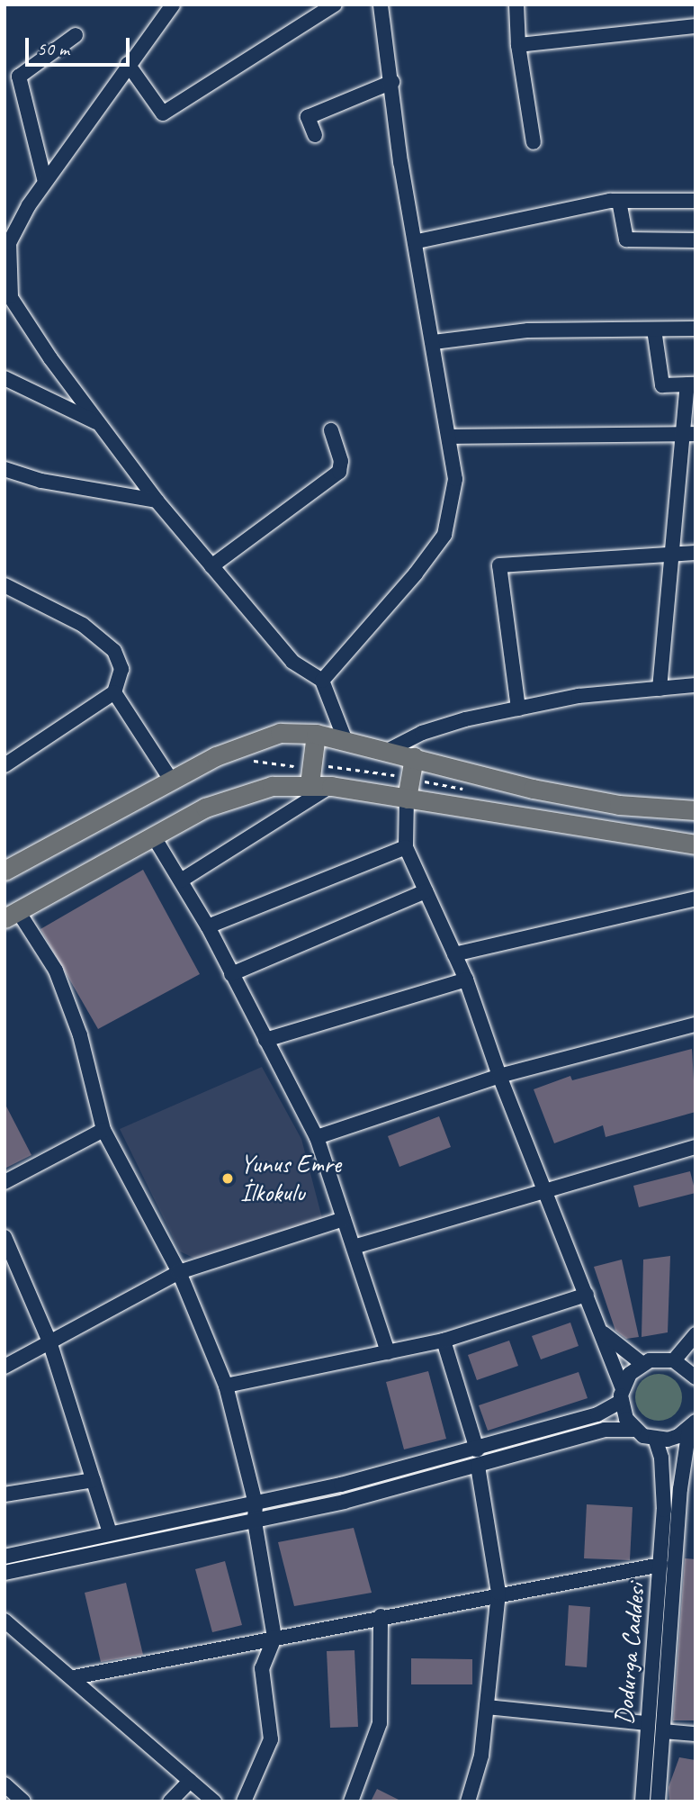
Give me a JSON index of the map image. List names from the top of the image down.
{
  "streets": {
    "street": ["Dodurga Caddesi"]
  },
  "places": ["Yunus Emre İlkokulu"],
  "scale_bar": "50 m"
}
